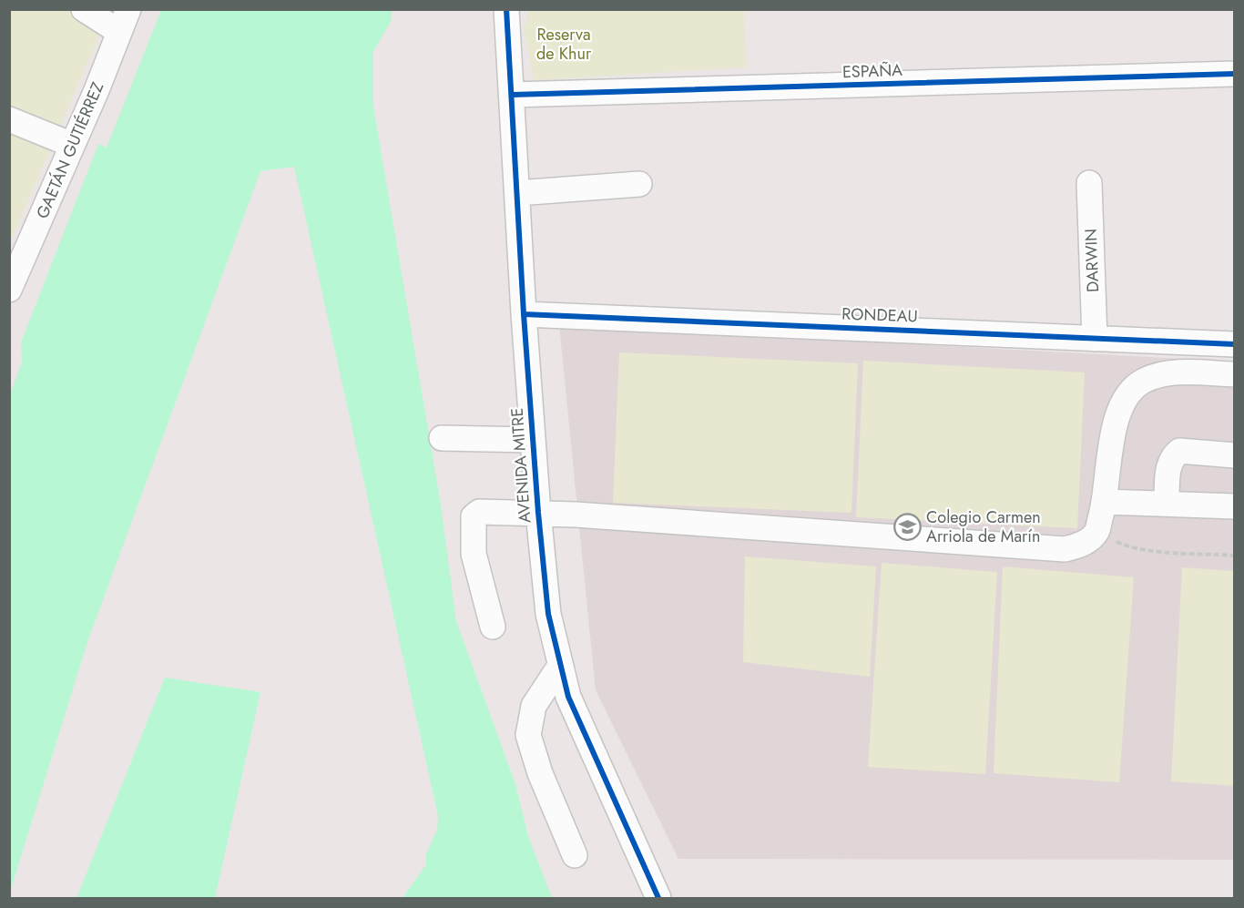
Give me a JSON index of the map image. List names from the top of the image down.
{
  "streets": {
    "street": [
      "ESPAÑA",
      "GAETÁN GUTIÉRREZ",
      "DARWIN",
      "RONDEAU",
      "AVENIDA MITRE"
    ]
  },
  "crossings": [
    ["ESPAÑA", "AVENIDA MITRE"],
    ["DARWIN", "RONDEAU"],
    ["RONDEAU", "AVENIDA MITRE"]
  ],
  "parks": ["Reserva de Khur"],
  "places": {
    "school or university": ["Colegio Carmen Arriola de Marín"]
  }
}
